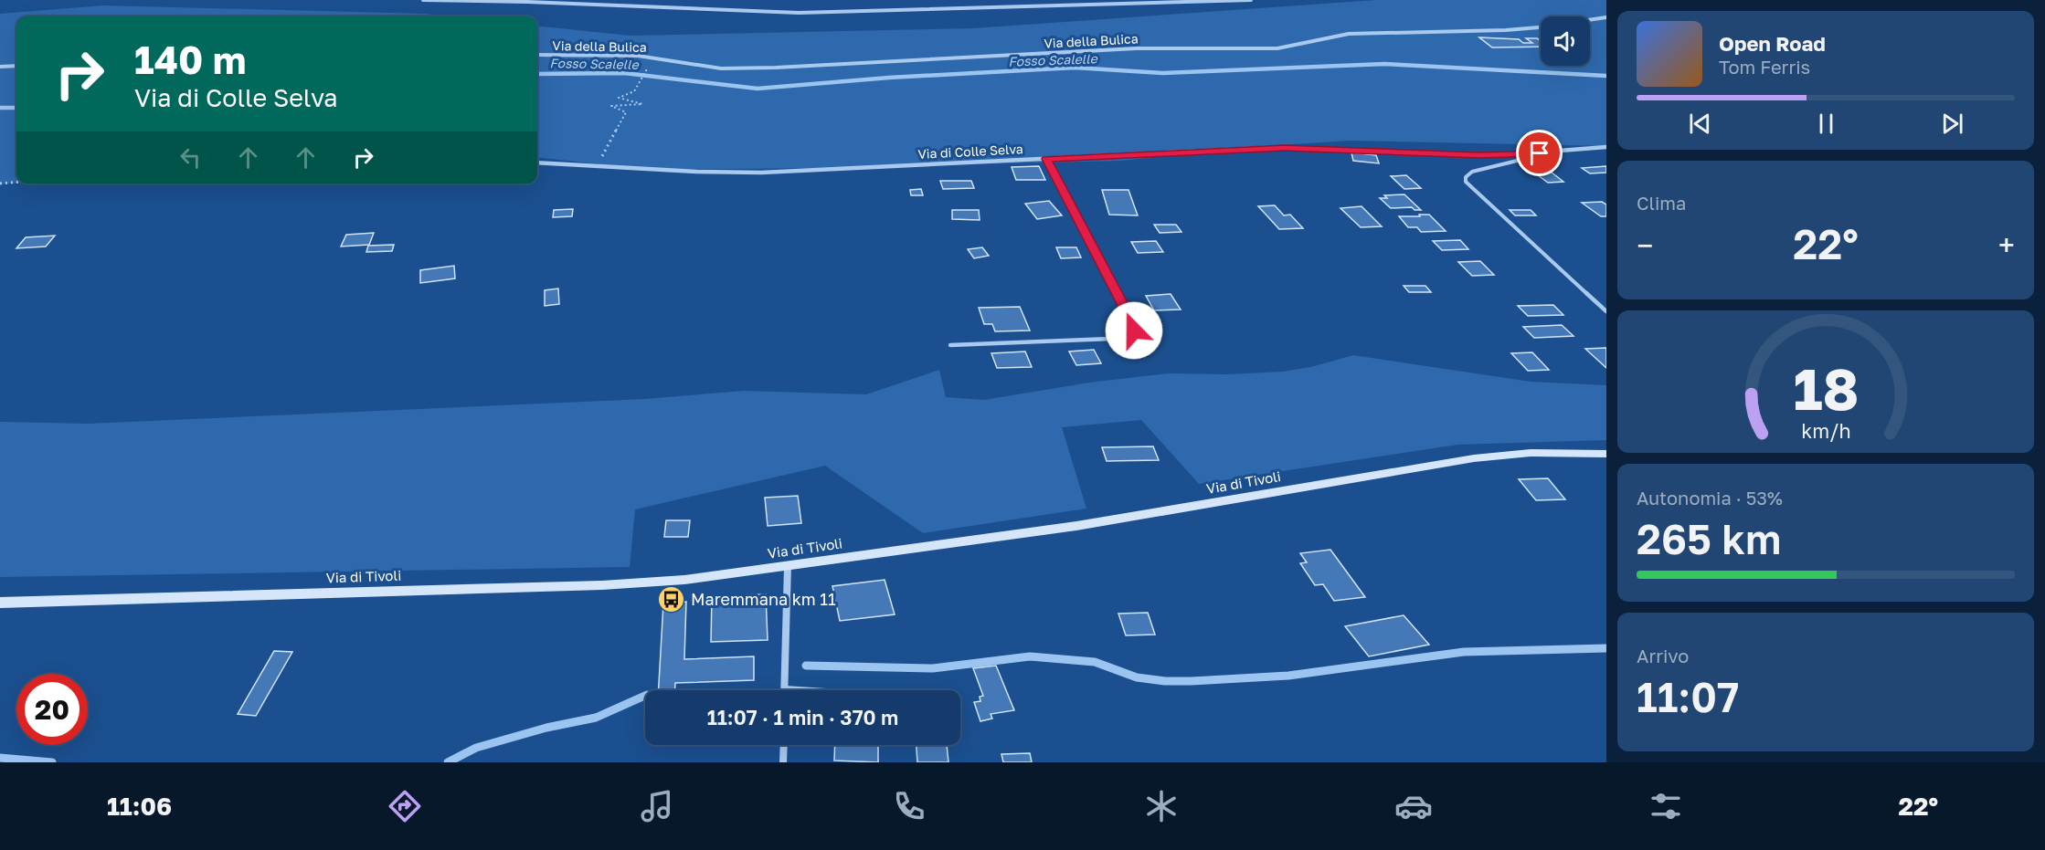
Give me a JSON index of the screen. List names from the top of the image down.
{
  "streets": {
    "main road": ["Via di Tivoli"],
    "street": ["Via della Bulica", "Via di Colle Selva"]
  },
  "water": ["Fosso Scalelle"],
  "places": {
    "bus stop": ["Maremmana km 11"]
  },
  "page": {
    "turn": ["140 m", "Via di Colle Selva"],
    "song": ["Open Road", "Tom Ferris"],
    "tile": [
      "Clima",
      ["Autonomia · 53%", "265 km"],
      ["Arrivo", "11:07"]
    ],
    "heat": ["−", "22°", "+"],
    "limit": "20",
    "trip": "11:07 · 1 min · 370 m",
    "tabs": ["11:06", "22°"],
    "gauge": ["18", "km/h"]
  }
}
